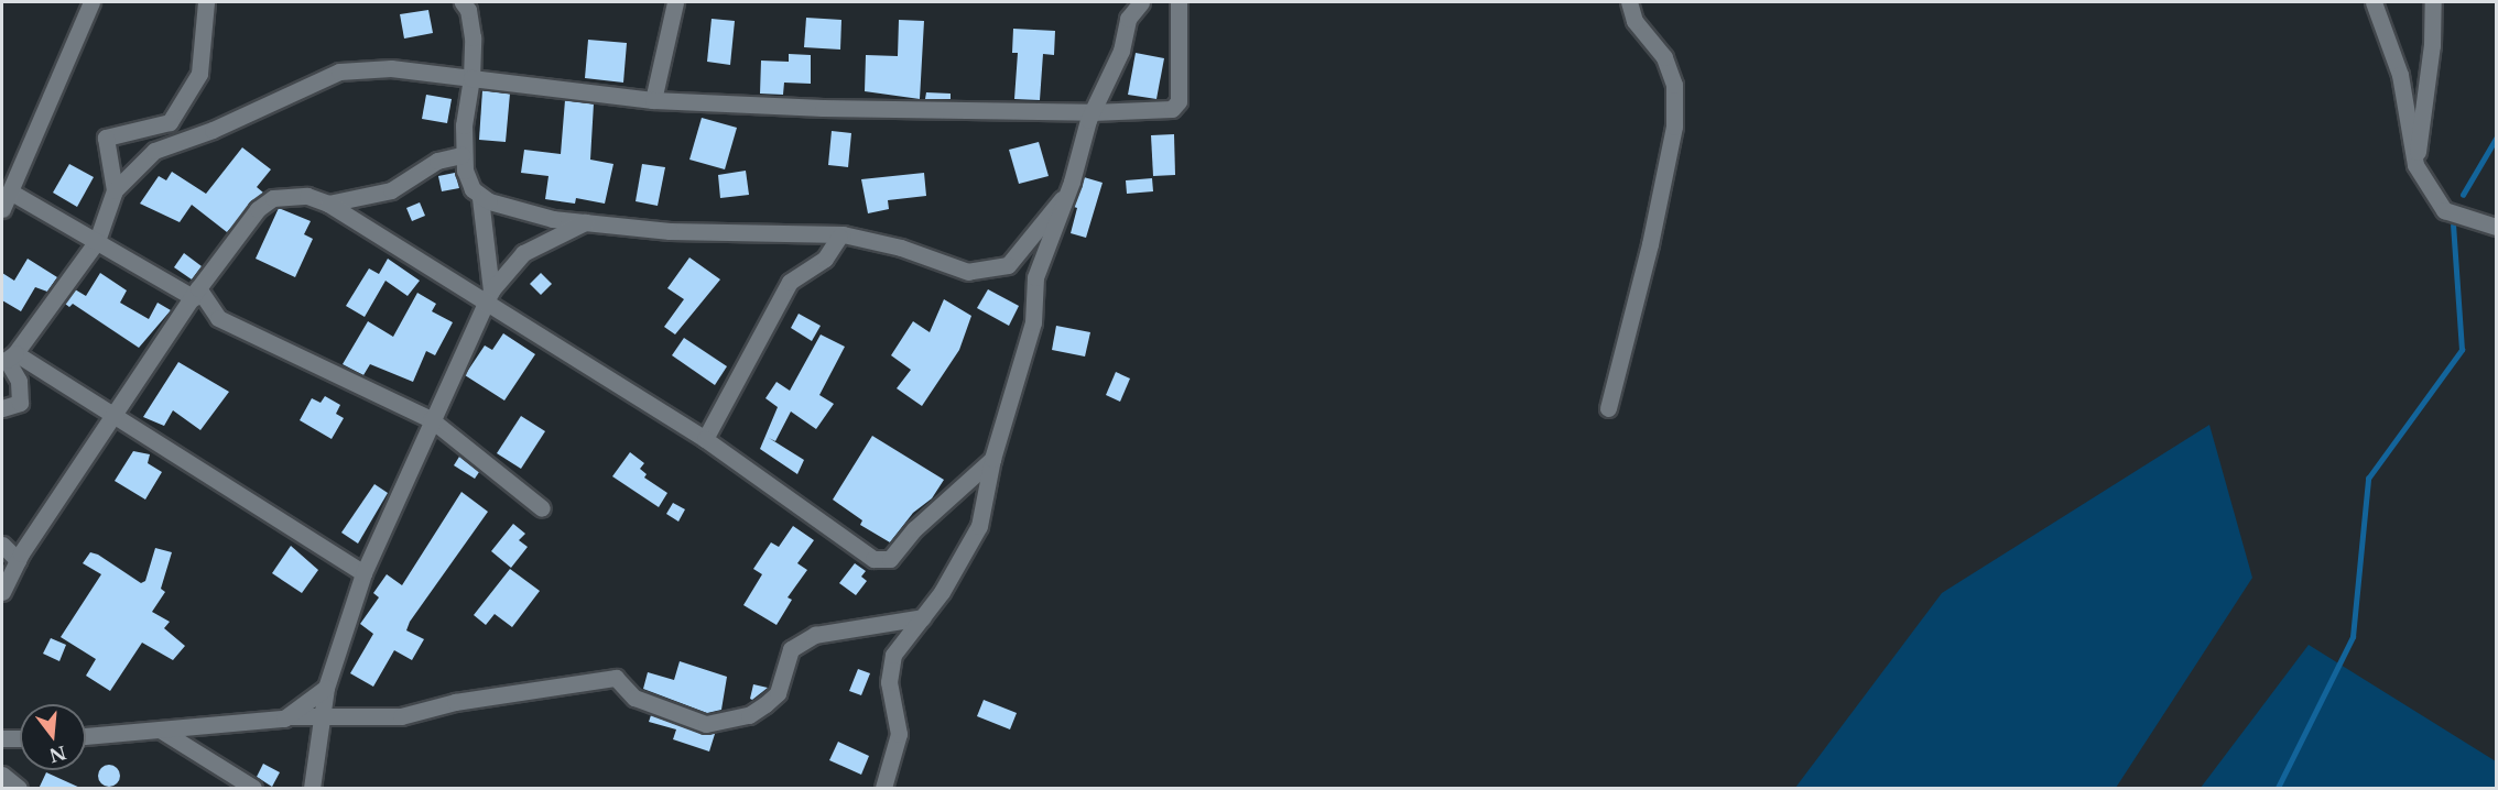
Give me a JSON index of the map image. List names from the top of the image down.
{
  "north": "bottom"
}
